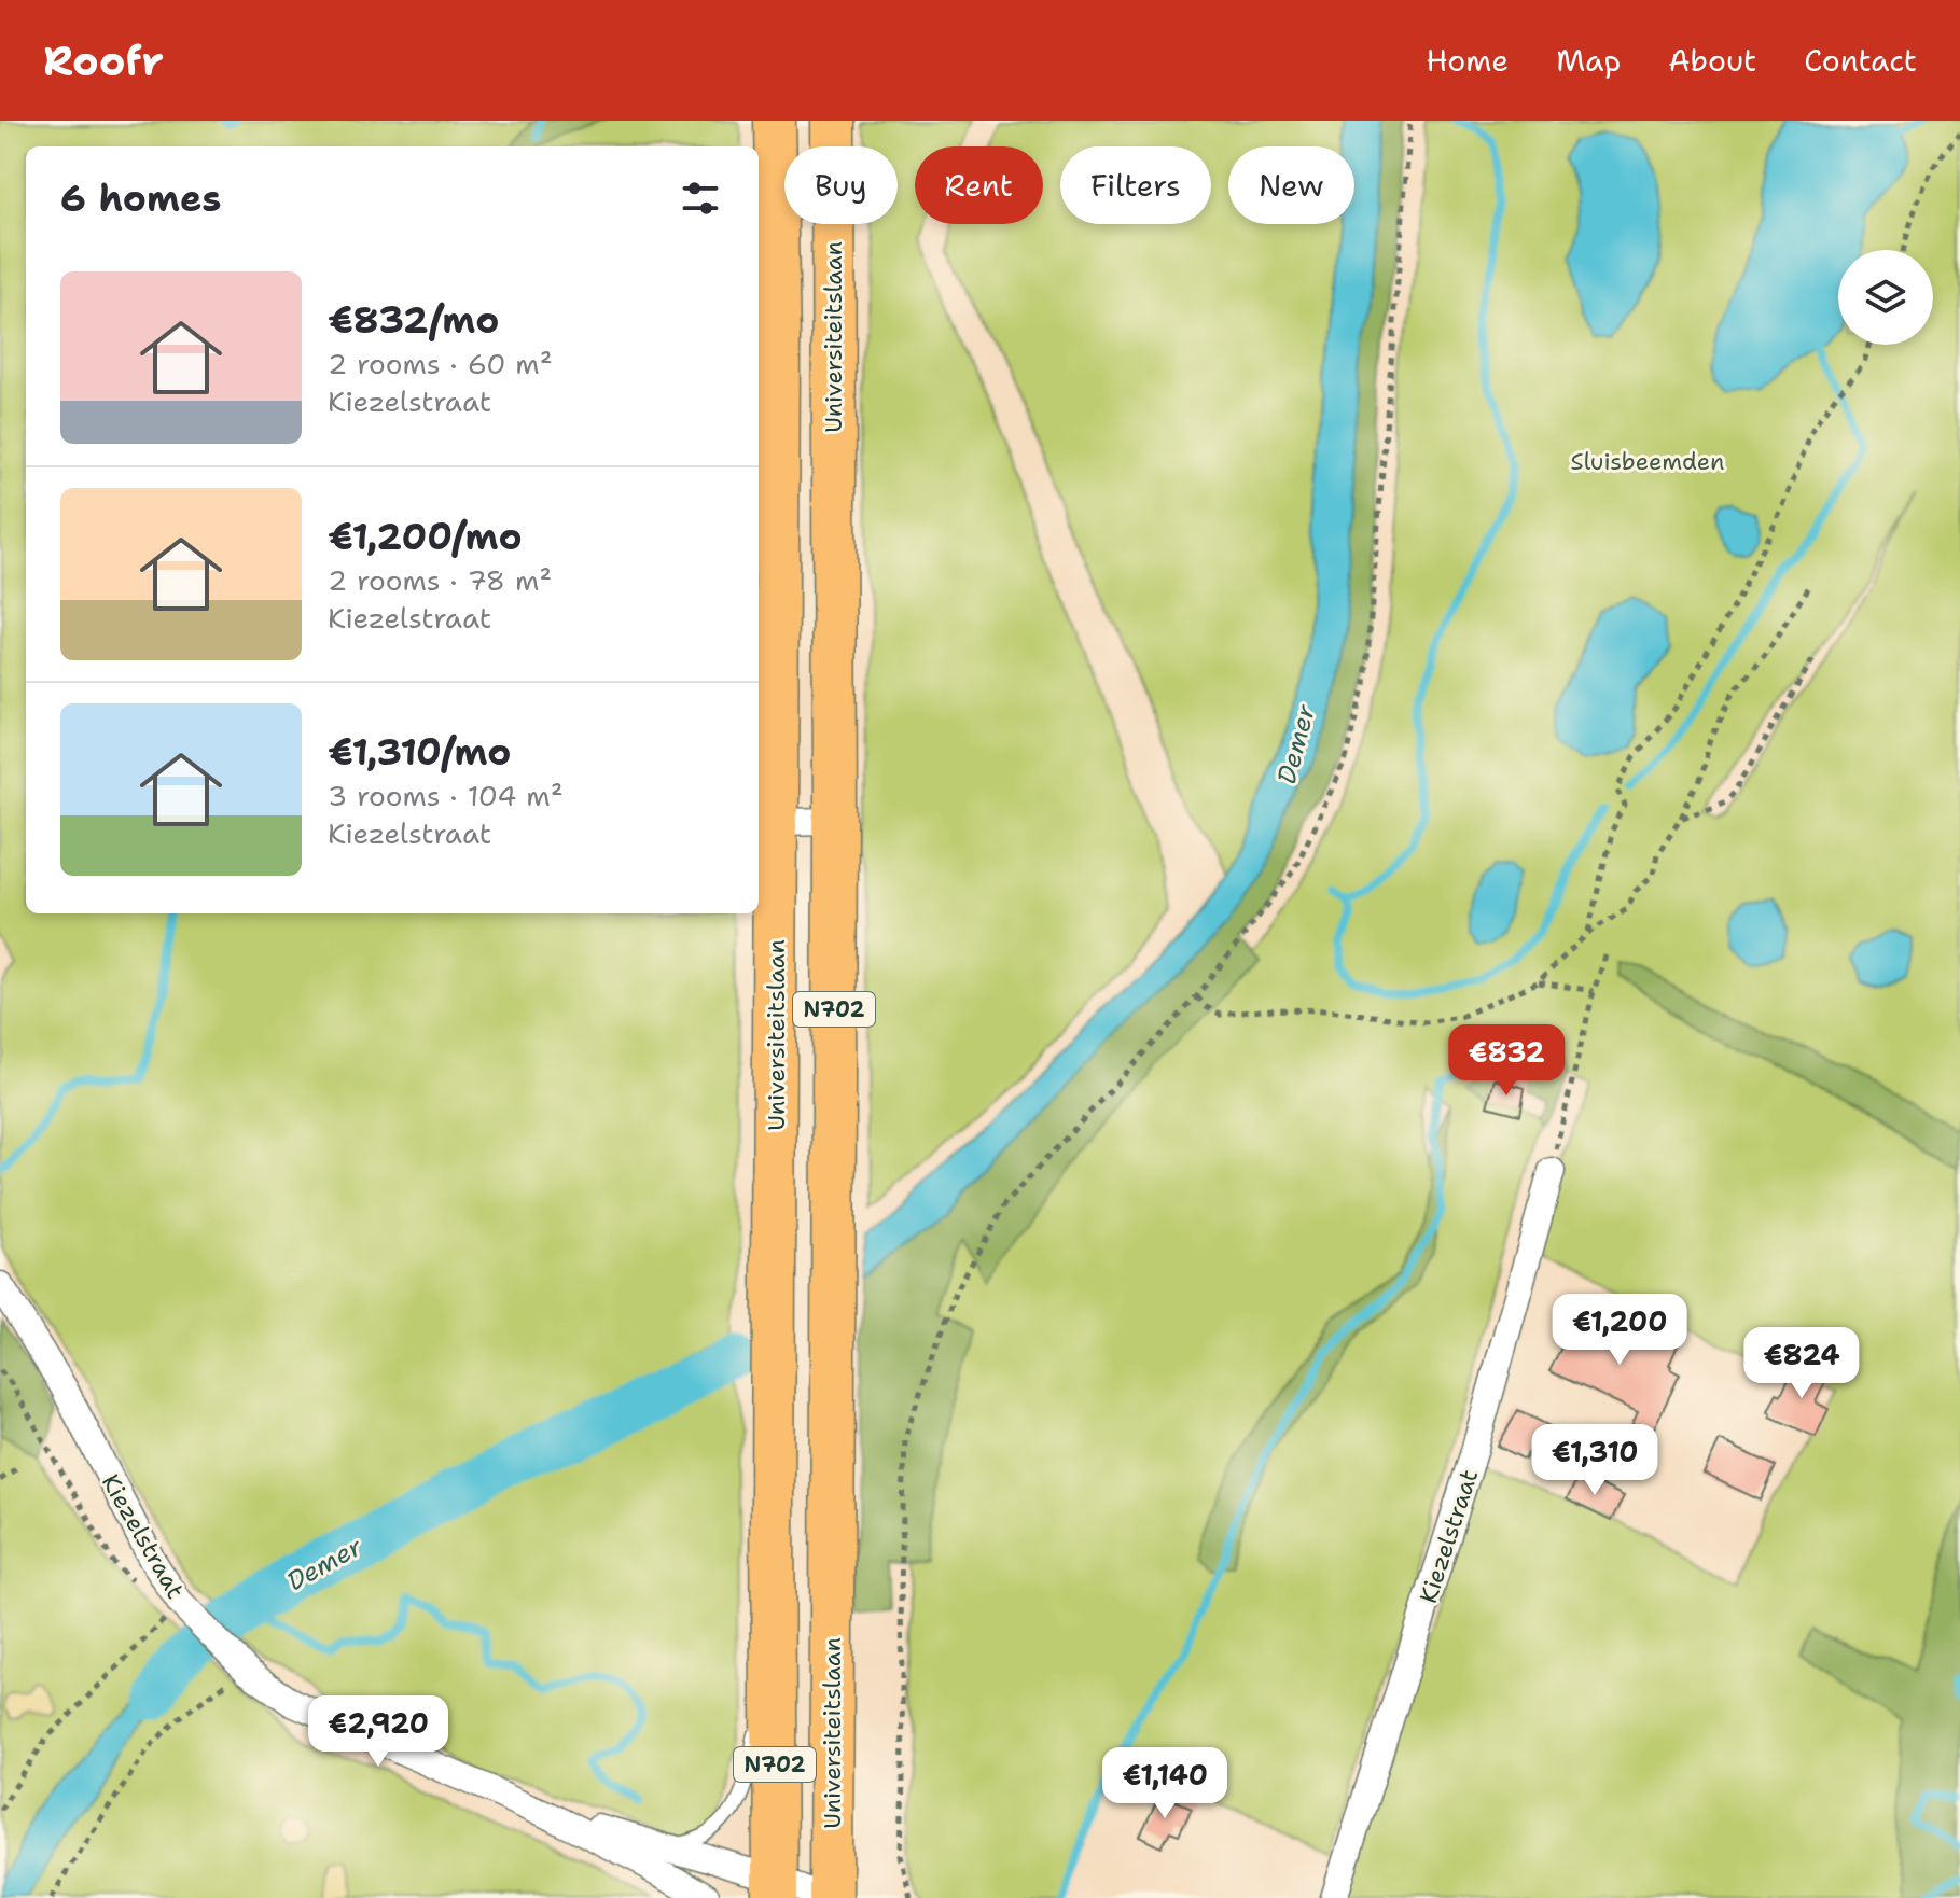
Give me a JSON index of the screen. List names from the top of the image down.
{
  "streets": {
    "highway": ["Universiteitslaan", "N702"],
    "street": ["Kiezelstraat"]
  },
  "crossings": [
    ["Universiteitslaan", "Kiezelstraat"]
  ],
  "water": ["Demer"],
  "parks": ["Sluisbeemden"],
  "page": {
    "header": "Roofr",
    "nav": [
      "Home",
      "Map",
      "About",
      "Contact"
    ],
    "chip": [
      "Buy",
      "Rent",
      "Filters",
      "New"
    ],
    "heading": "6 homes",
    "list": [
      {
        "name": "€832/mo",
        "note": "2 rooms · 60 m² · Kiezelstraat"
      },
      {
        "name": "€1,200/mo",
        "note": "2 rooms · 78 m² · Kiezelstraat"
      },
      {
        "name": "€1,310/mo",
        "note": "3 rooms · 104 m² · Kiezelstraat"
      }
    ],
    "price": [
      "€832",
      "€1,200",
      "€824",
      "€1,310",
      "€2,920",
      "€1,140"
    ]
  }
}
